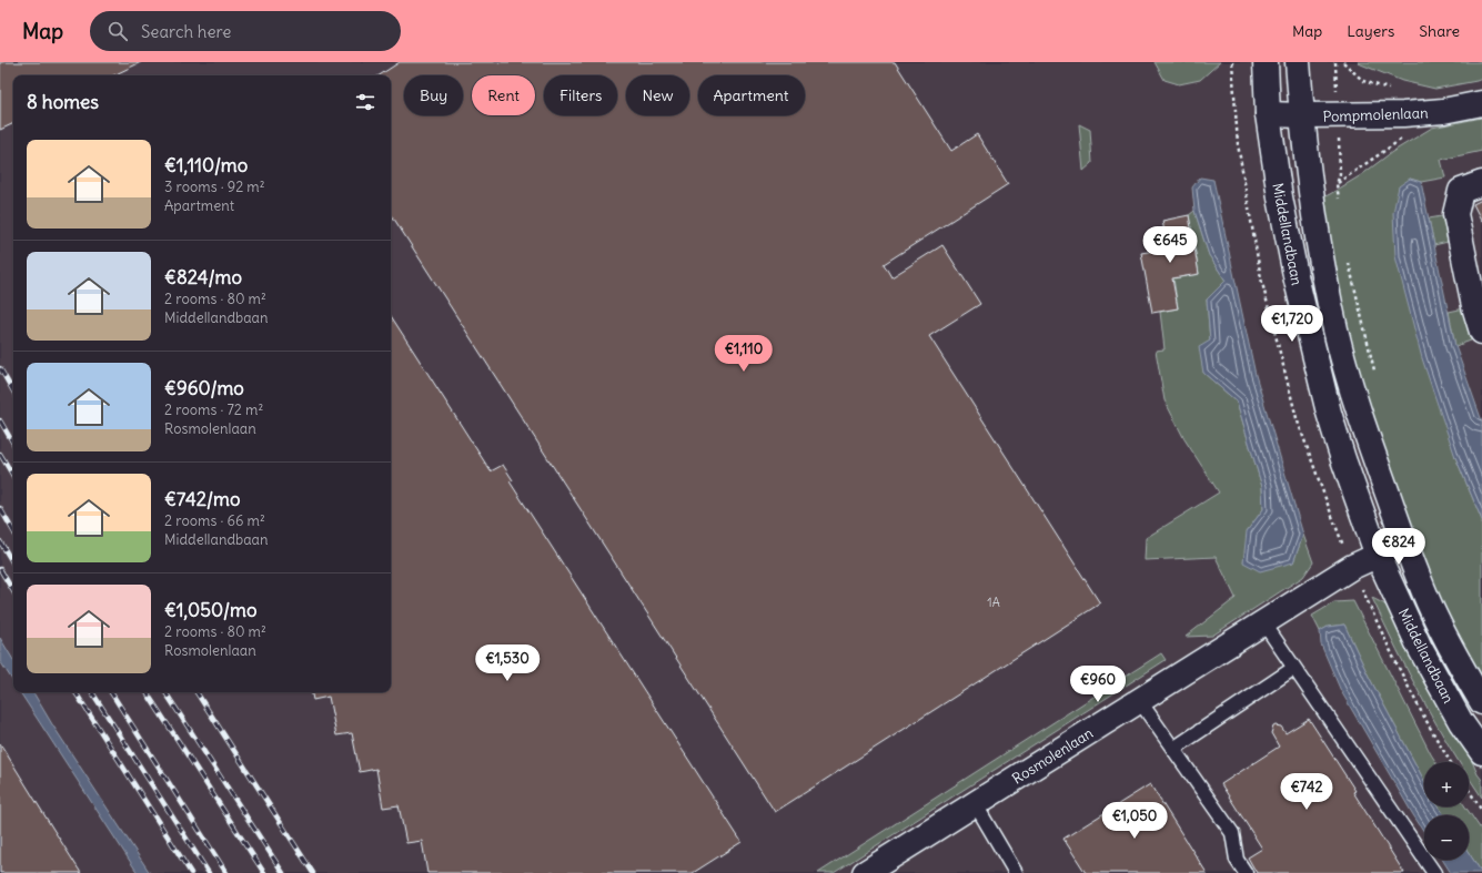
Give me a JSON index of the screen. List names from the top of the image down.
{
  "streets": {
    "main road": ["Pompmolenlaan", "Middellandbaan", "Rosmolenlaan"]
  },
  "crossings": [
    ["Pompmolenlaan", "Middellandbaan"],
    ["Middellandbaan", "Rosmolenlaan"]
  ],
  "house_numbers": ["1A"],
  "page": {
    "header": "Map",
    "search": "Search here",
    "nav": ["Map", "Layers", "Share"],
    "chip": [
      "Buy",
      "Rent",
      "Filters",
      "New",
      "Apartment"
    ],
    "heading": "8 homes",
    "list": [
      {
        "name": "€1,110/mo",
        "note": "3 rooms · 92 m² · Apartment"
      },
      {
        "name": "€824/mo",
        "note": "2 rooms · 80 m² · Middellandbaan"
      },
      {
        "name": "€960/mo",
        "note": "2 rooms · 72 m² · Rosmolenlaan"
      },
      {
        "name": "€742/mo",
        "note": "2 rooms · 66 m² · Middellandbaan"
      },
      {
        "name": "€1,050/mo",
        "note": "2 rooms · 80 m² · Rosmolenlaan"
      }
    ],
    "price": [
      "€645",
      "€1,720",
      "€1,110",
      "€824",
      "€1,530",
      "€960",
      "€742",
      "€1,050"
    ],
    "map_buttons": ["+", "−"]
  }
}
